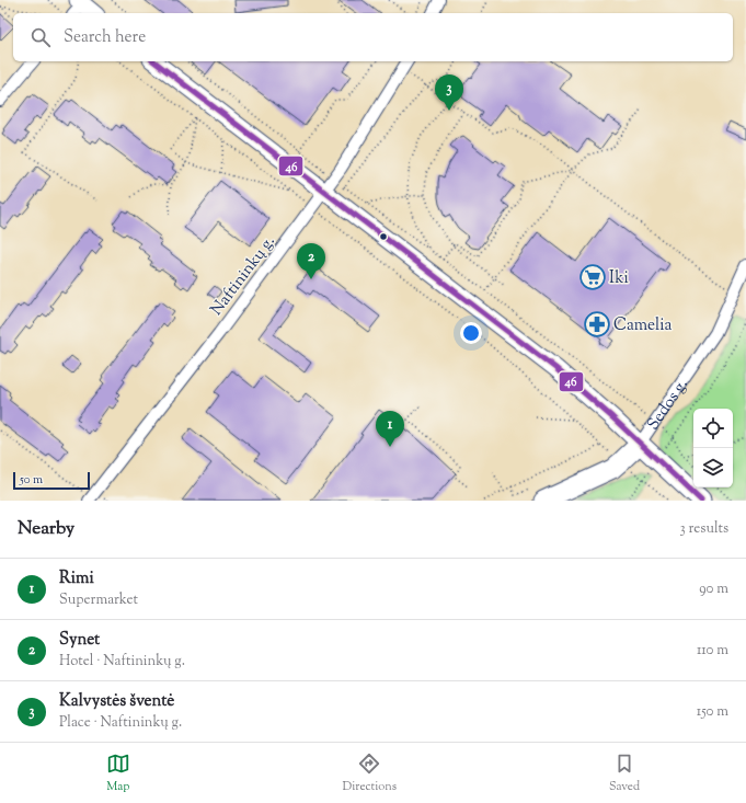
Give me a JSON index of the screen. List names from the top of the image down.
{
  "streets": {
    "main road": ["Sedos g."],
    "street": ["Naftininkų g."]
  },
  "places": {
    "supermarket": ["Iki"],
    "pharmacy": ["Camelia"]
  },
  "lines": ["transit line 46"],
  "scale_bar": "50 m",
  "page": {
    "search": "Search here",
    "pins": ["3", "2", "1"],
    "scale": "50 m",
    "heading": ["Nearby", "3 results"],
    "list": [
      {
        "mark": "1",
        "name": "Rimi",
        "note": "Supermarket",
        "value": "90 m"
      },
      {
        "mark": "2",
        "name": "Synet",
        "note": "Hotel · Naftininkų g.",
        "value": "110 m"
      },
      {
        "mark": "3",
        "name": "Kalvystės šventė",
        "note": "Place · Naftininkų g.",
        "value": "150 m"
      }
    ],
    "nav": ["Map", "Directions", "Saved"]
  }
}
